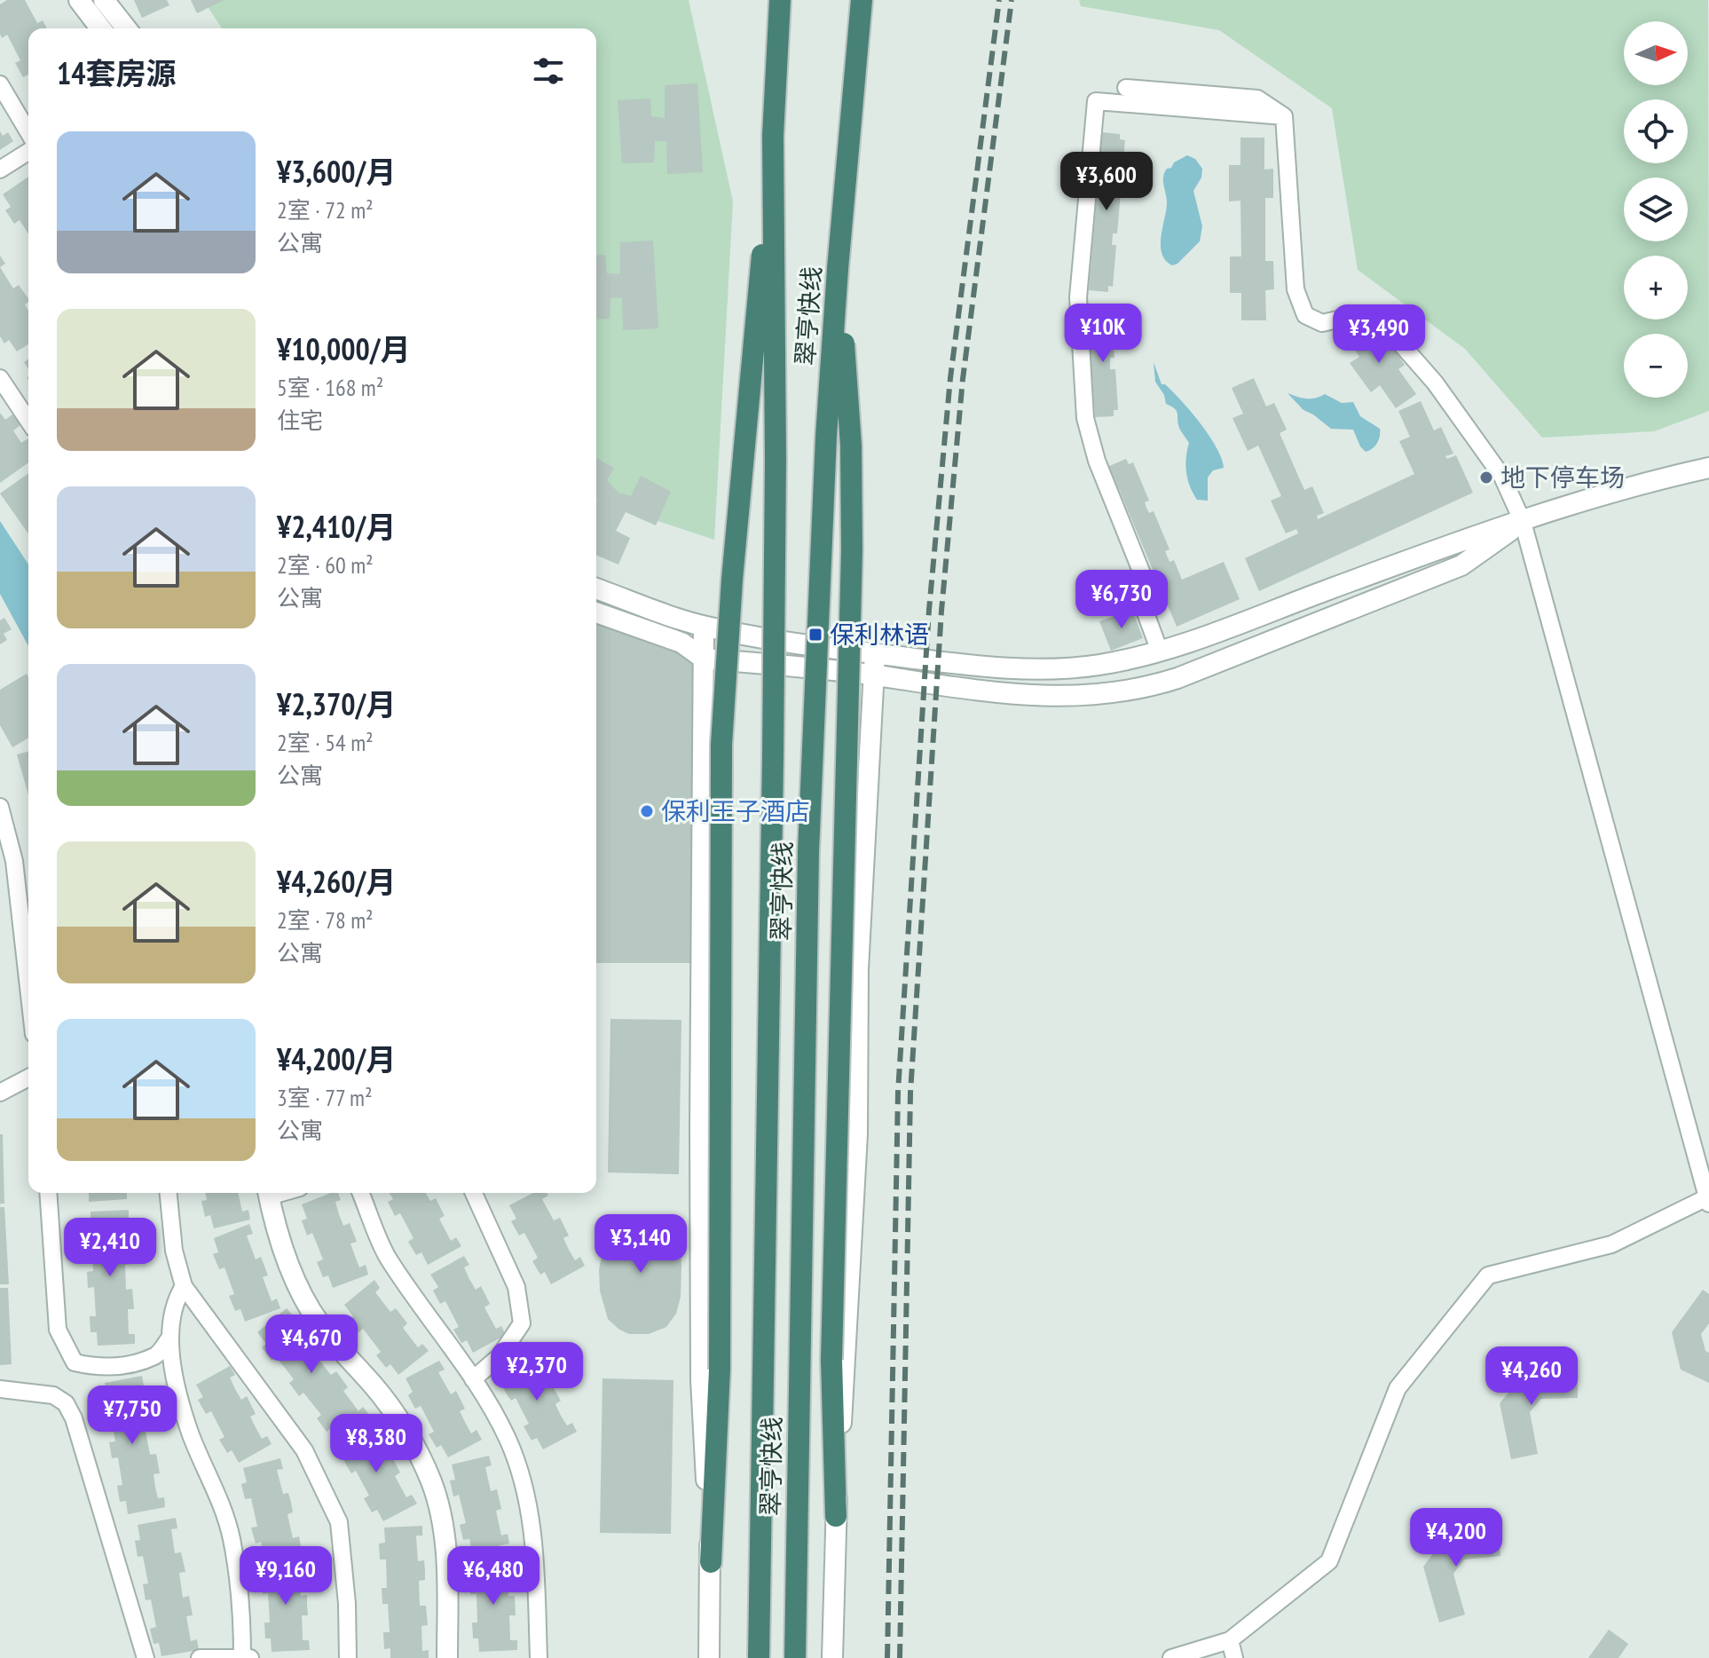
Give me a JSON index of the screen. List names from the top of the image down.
{
  "streets": {
    "highway": ["翠亨快线"]
  },
  "places": {
    "other": ["地下停车场", "保利王子酒店"],
    "transit": ["保利林语"]
  },
  "north": "right",
  "page": {
    "map_buttons": ["+", "−"],
    "heading": "14套房源",
    "list": [
      {
        "name": "¥3,600/月",
        "note": "2室 · 72 m² · 公寓"
      },
      {
        "name": "¥10,000/月",
        "note": "5室 · 168 m² · 住宅"
      },
      {
        "name": "¥2,410/月",
        "note": "2室 · 60 m² · 公寓"
      },
      {
        "name": "¥2,370/月",
        "note": "2室 · 54 m² · 公寓"
      },
      {
        "name": "¥4,260/月",
        "note": "2室 · 78 m² · 公寓"
      },
      {
        "name": "¥4,200/月",
        "note": "3室 · 77 m² · 公寓"
      }
    ],
    "price": [
      "¥3,600",
      "¥10K",
      "¥3,490",
      "¥6,730",
      "¥3,140",
      "¥2,410",
      "¥4,670",
      "¥2,370",
      "¥4,260",
      "¥7,750",
      "¥8,380",
      "¥4,200",
      "¥9,160",
      "¥6,480"
    ]
  }
}
